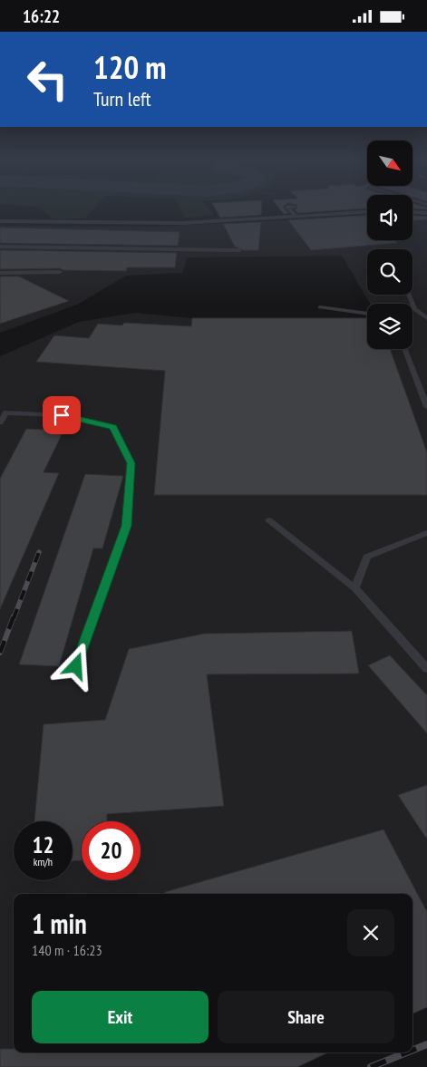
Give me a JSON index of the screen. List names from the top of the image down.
{
  "north": "bottom right",
  "page": {
    "status": "16:22",
    "turn": ["120 m", "Turn left"],
    "speed": "12 km/h",
    "limit": "20",
    "heading": ["1 min", "140 m · 16:23"],
    "buttons": ["Exit", "Share"]
  }
}
